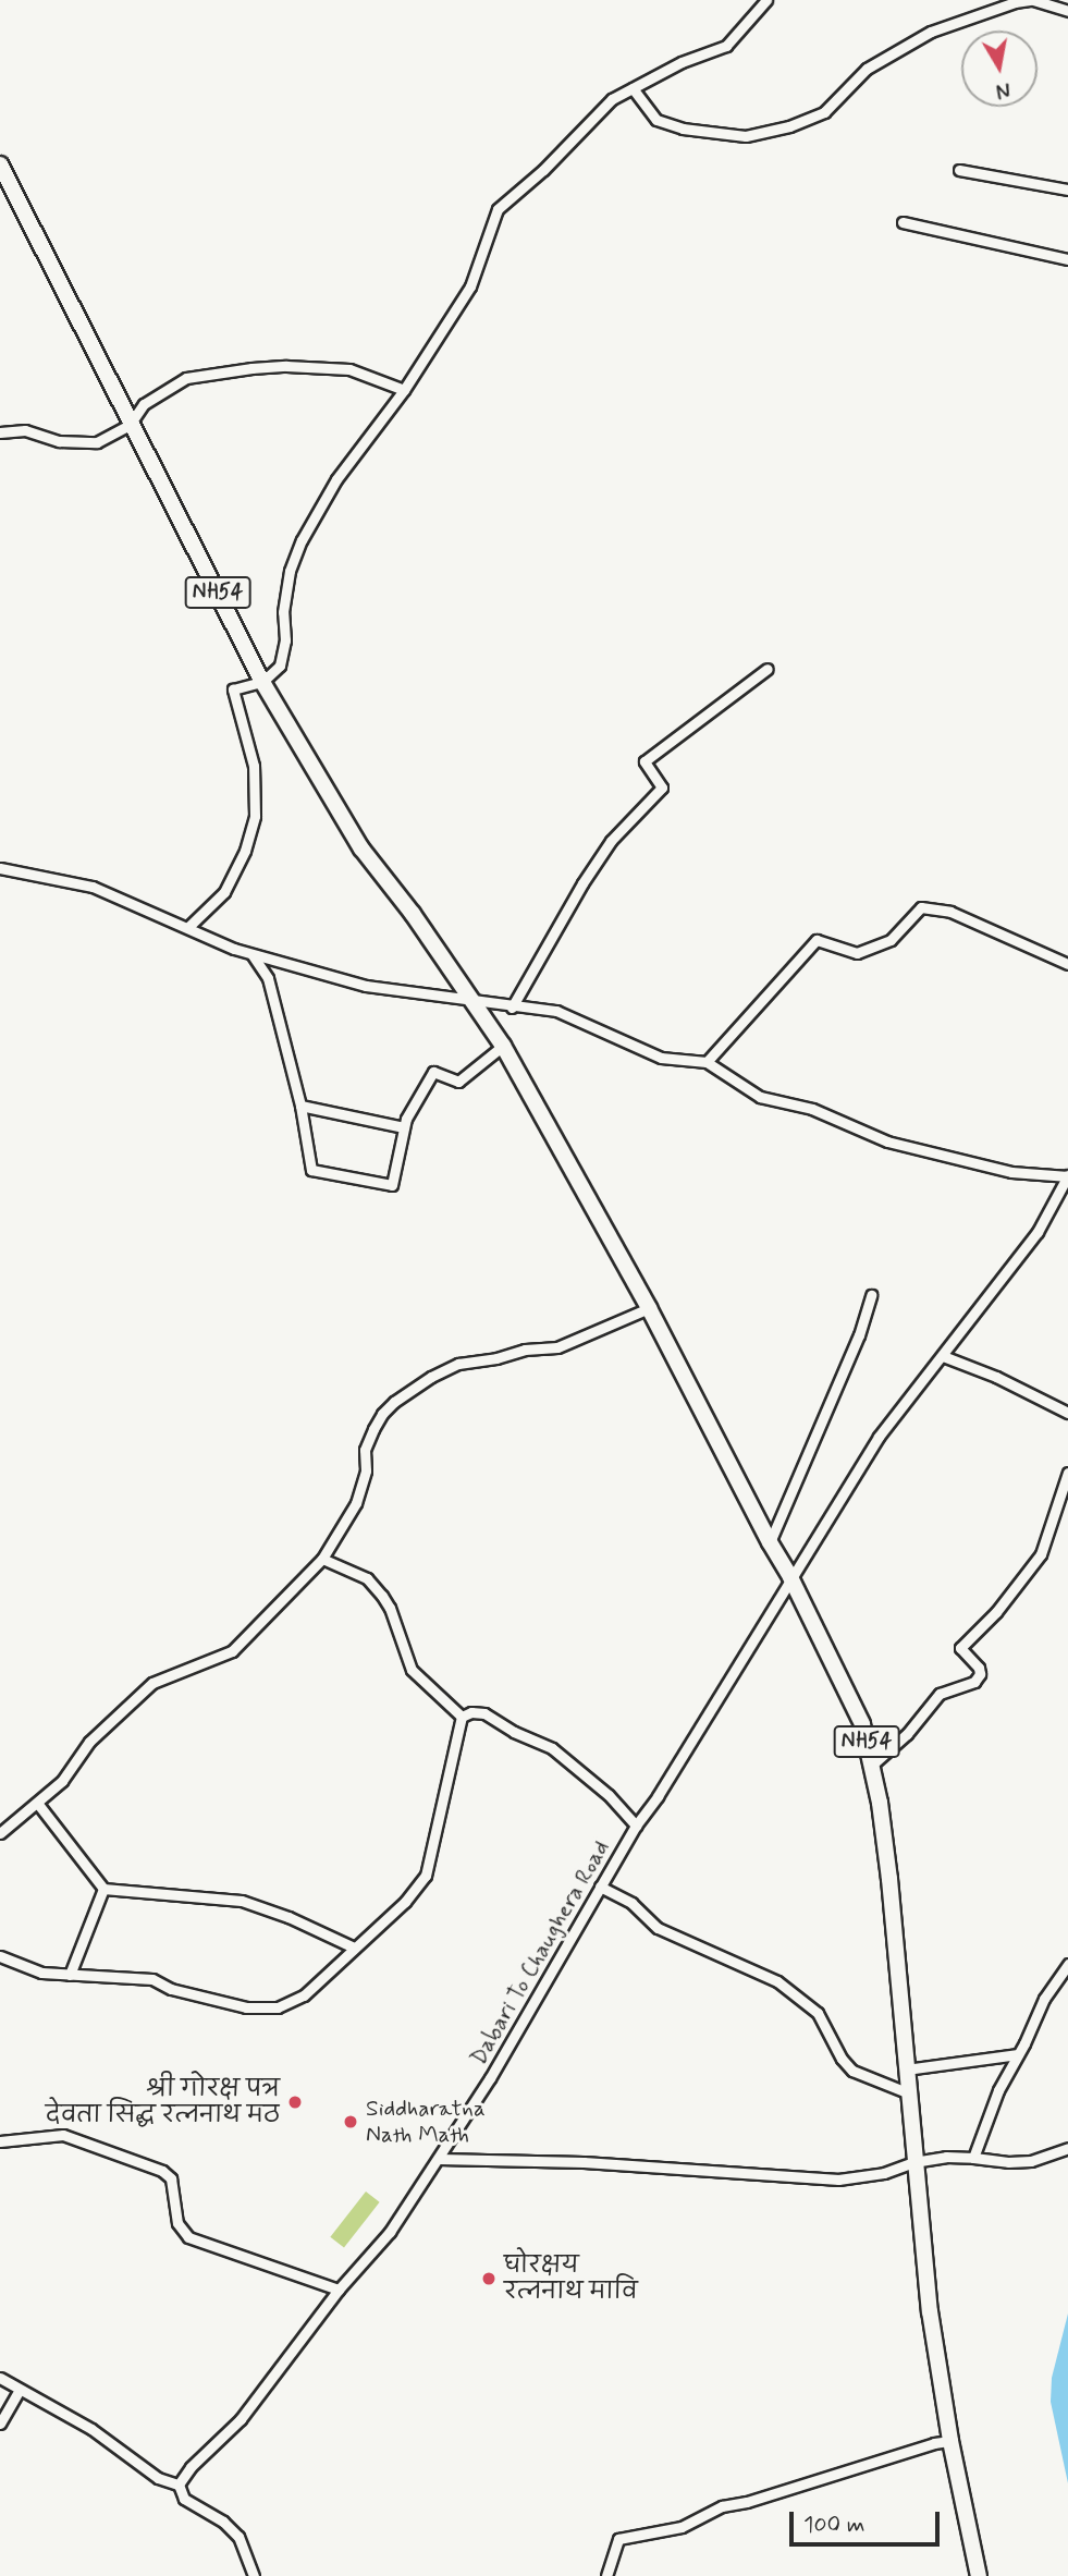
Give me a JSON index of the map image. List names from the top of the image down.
{
  "streets": {
    "main road": ["NH54"],
    "street": ["Dabari To Chaughera Road"]
  },
  "crossings": [
    ["NH54", "Dabari To Chaughera Road"]
  ],
  "places": ["श्री गोरक्ष पत्र देवता सिद्ध रत्ननाथ मठ", "Siddharatna Nath Math", "घोरक्षय रत्ननाथ मावि"],
  "scale_bar": "100 m",
  "north": "bottom"
}
